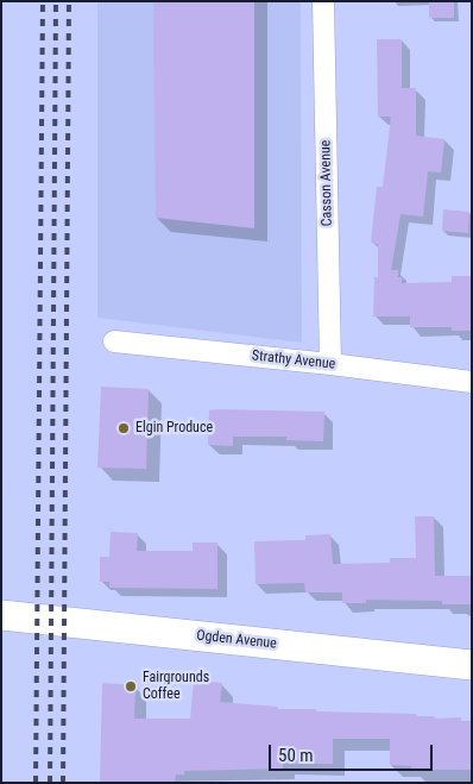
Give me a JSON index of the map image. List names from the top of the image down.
{
  "streets": {
    "street": ["Casson Avenue", "Strathy Avenue", "Ogden Avenue"]
  },
  "crossings": [
    ["Casson Avenue", "Strathy Avenue"]
  ],
  "places": ["Elgin Produce", "Fairgrounds Coffee"],
  "scale_bar": "50 m"
}
